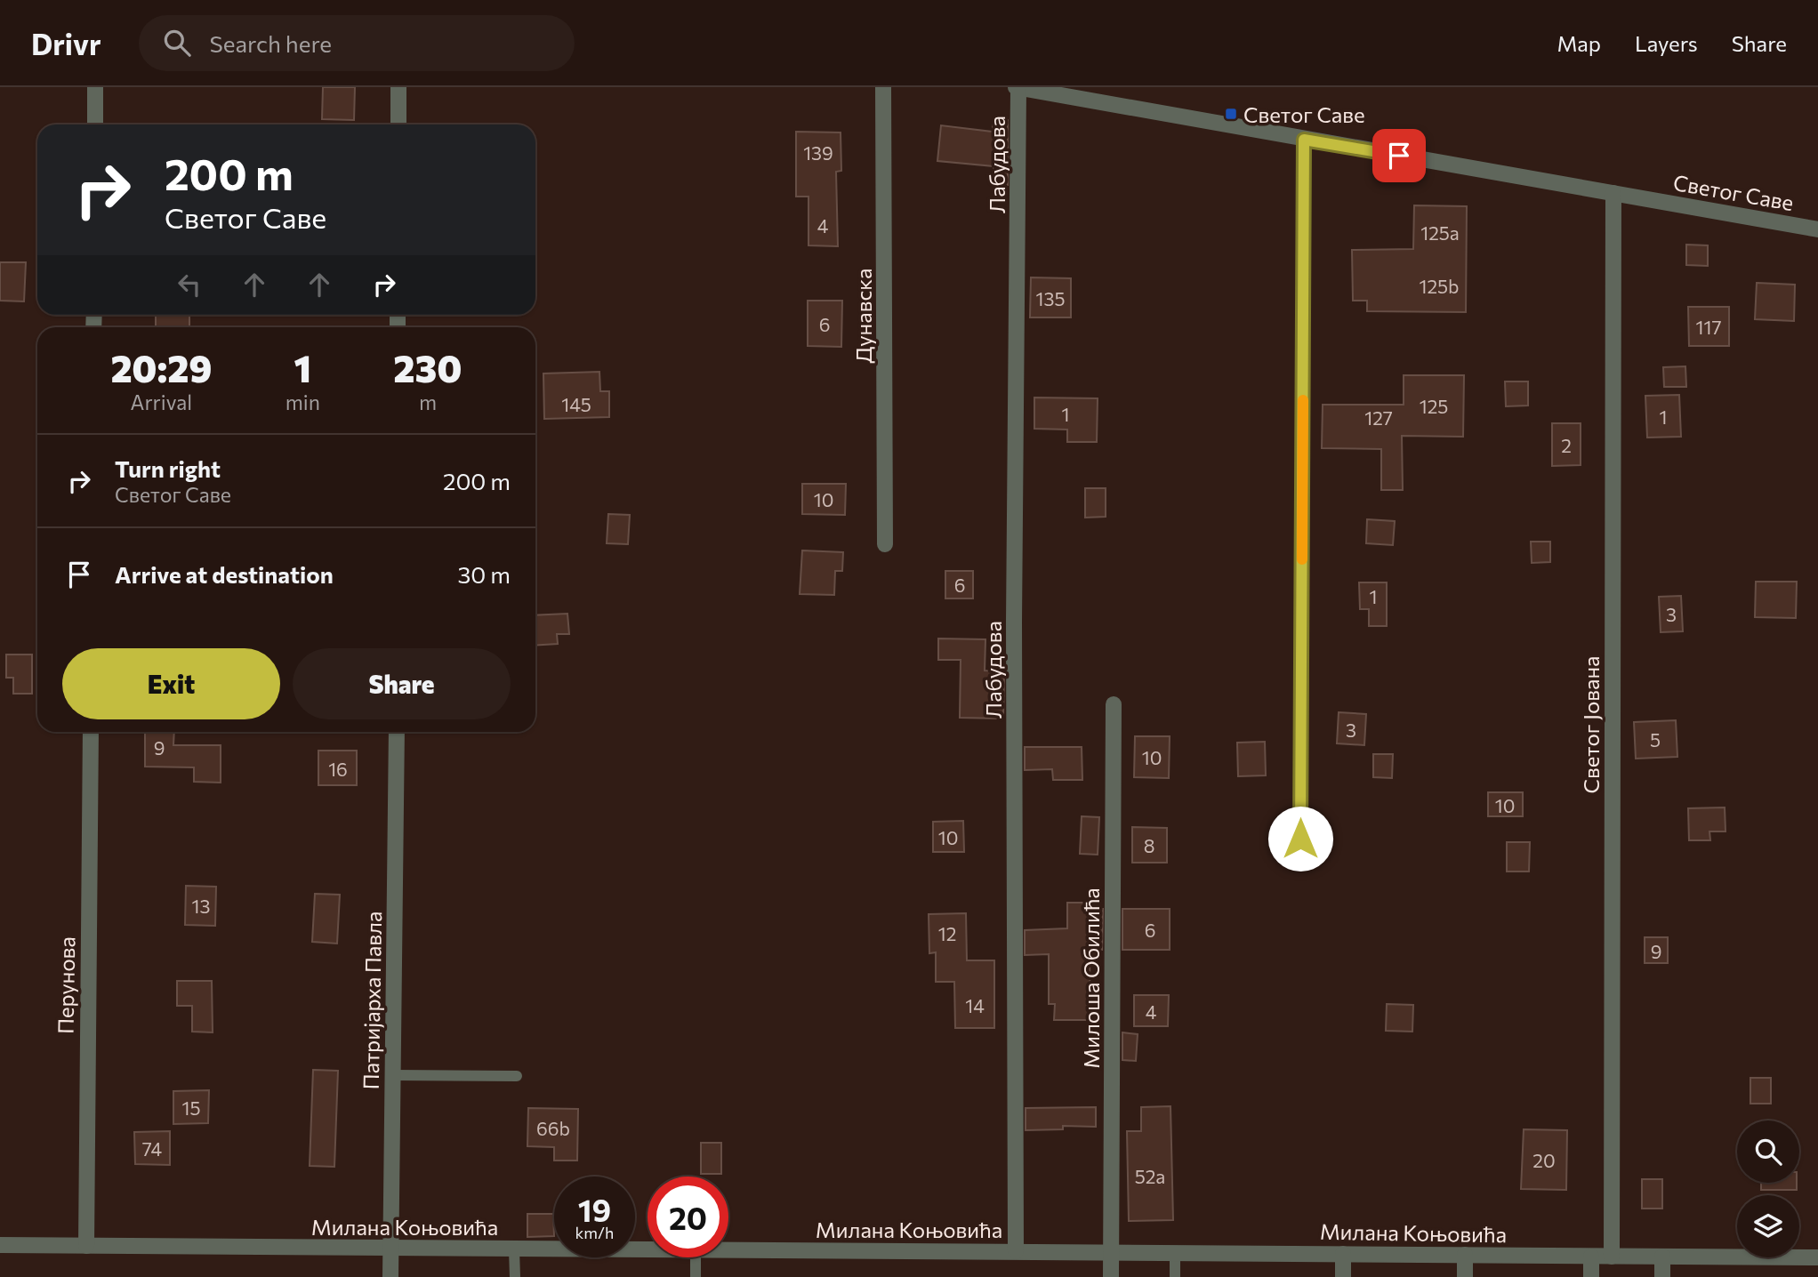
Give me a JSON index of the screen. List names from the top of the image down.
{
  "streets": {
    "street": [
      "Лабудова",
      "Светог Саве",
      "Дунавска",
      "Светог Јована",
      "Милоша Обилића",
      "Перунова",
      "Патријарха Павла",
      "Милана Коњовића"
    ]
  },
  "crossings": [
    ["Лабудова", "Светог Саве"],
    ["Лабудова", "Милана Коњовића"],
    ["Светог Саве", "Светог Јована"],
    ["Светог Јована", "Милана Коњовића"],
    ["Милоша Обилића", "Милана Коњовића"],
    ["Перунова", "Милана Коњовића"],
    ["Патријарха Павла", "Милана Коњовића"]
  ],
  "places": {
    "transit": ["Светог Саве"]
  },
  "house_numbers": [
    "139",
    "4",
    "125a",
    "125b",
    "135",
    "6",
    "117",
    "145",
    "125",
    "1",
    "1",
    "127",
    "2",
    "10",
    "6",
    "1",
    "3",
    "3",
    "5",
    "9",
    "10",
    "16",
    "10",
    "10",
    "8",
    "13",
    "6",
    "12",
    "9",
    "14",
    "4",
    "15",
    "66b",
    "74",
    "20",
    "52a"
  ],
  "page": {
    "header": "Drivr",
    "search": "Search here",
    "nav": ["Map", "Layers", "Share"],
    "turn": ["200 m", "Светог Саве"],
    "eta": [
      "20:29",
      "Arrival",
      "1",
      "min",
      "230",
      "m"
    ],
    "list": [
      {
        "name": "Turn right",
        "note": "Светог Саве",
        "value": "200 m"
      },
      {
        "name": "Arrive at destination",
        "value": "30 m"
      }
    ],
    "buttons": ["Exit", "Share"],
    "speed": "19 km/h",
    "limit": "20"
  }
}
